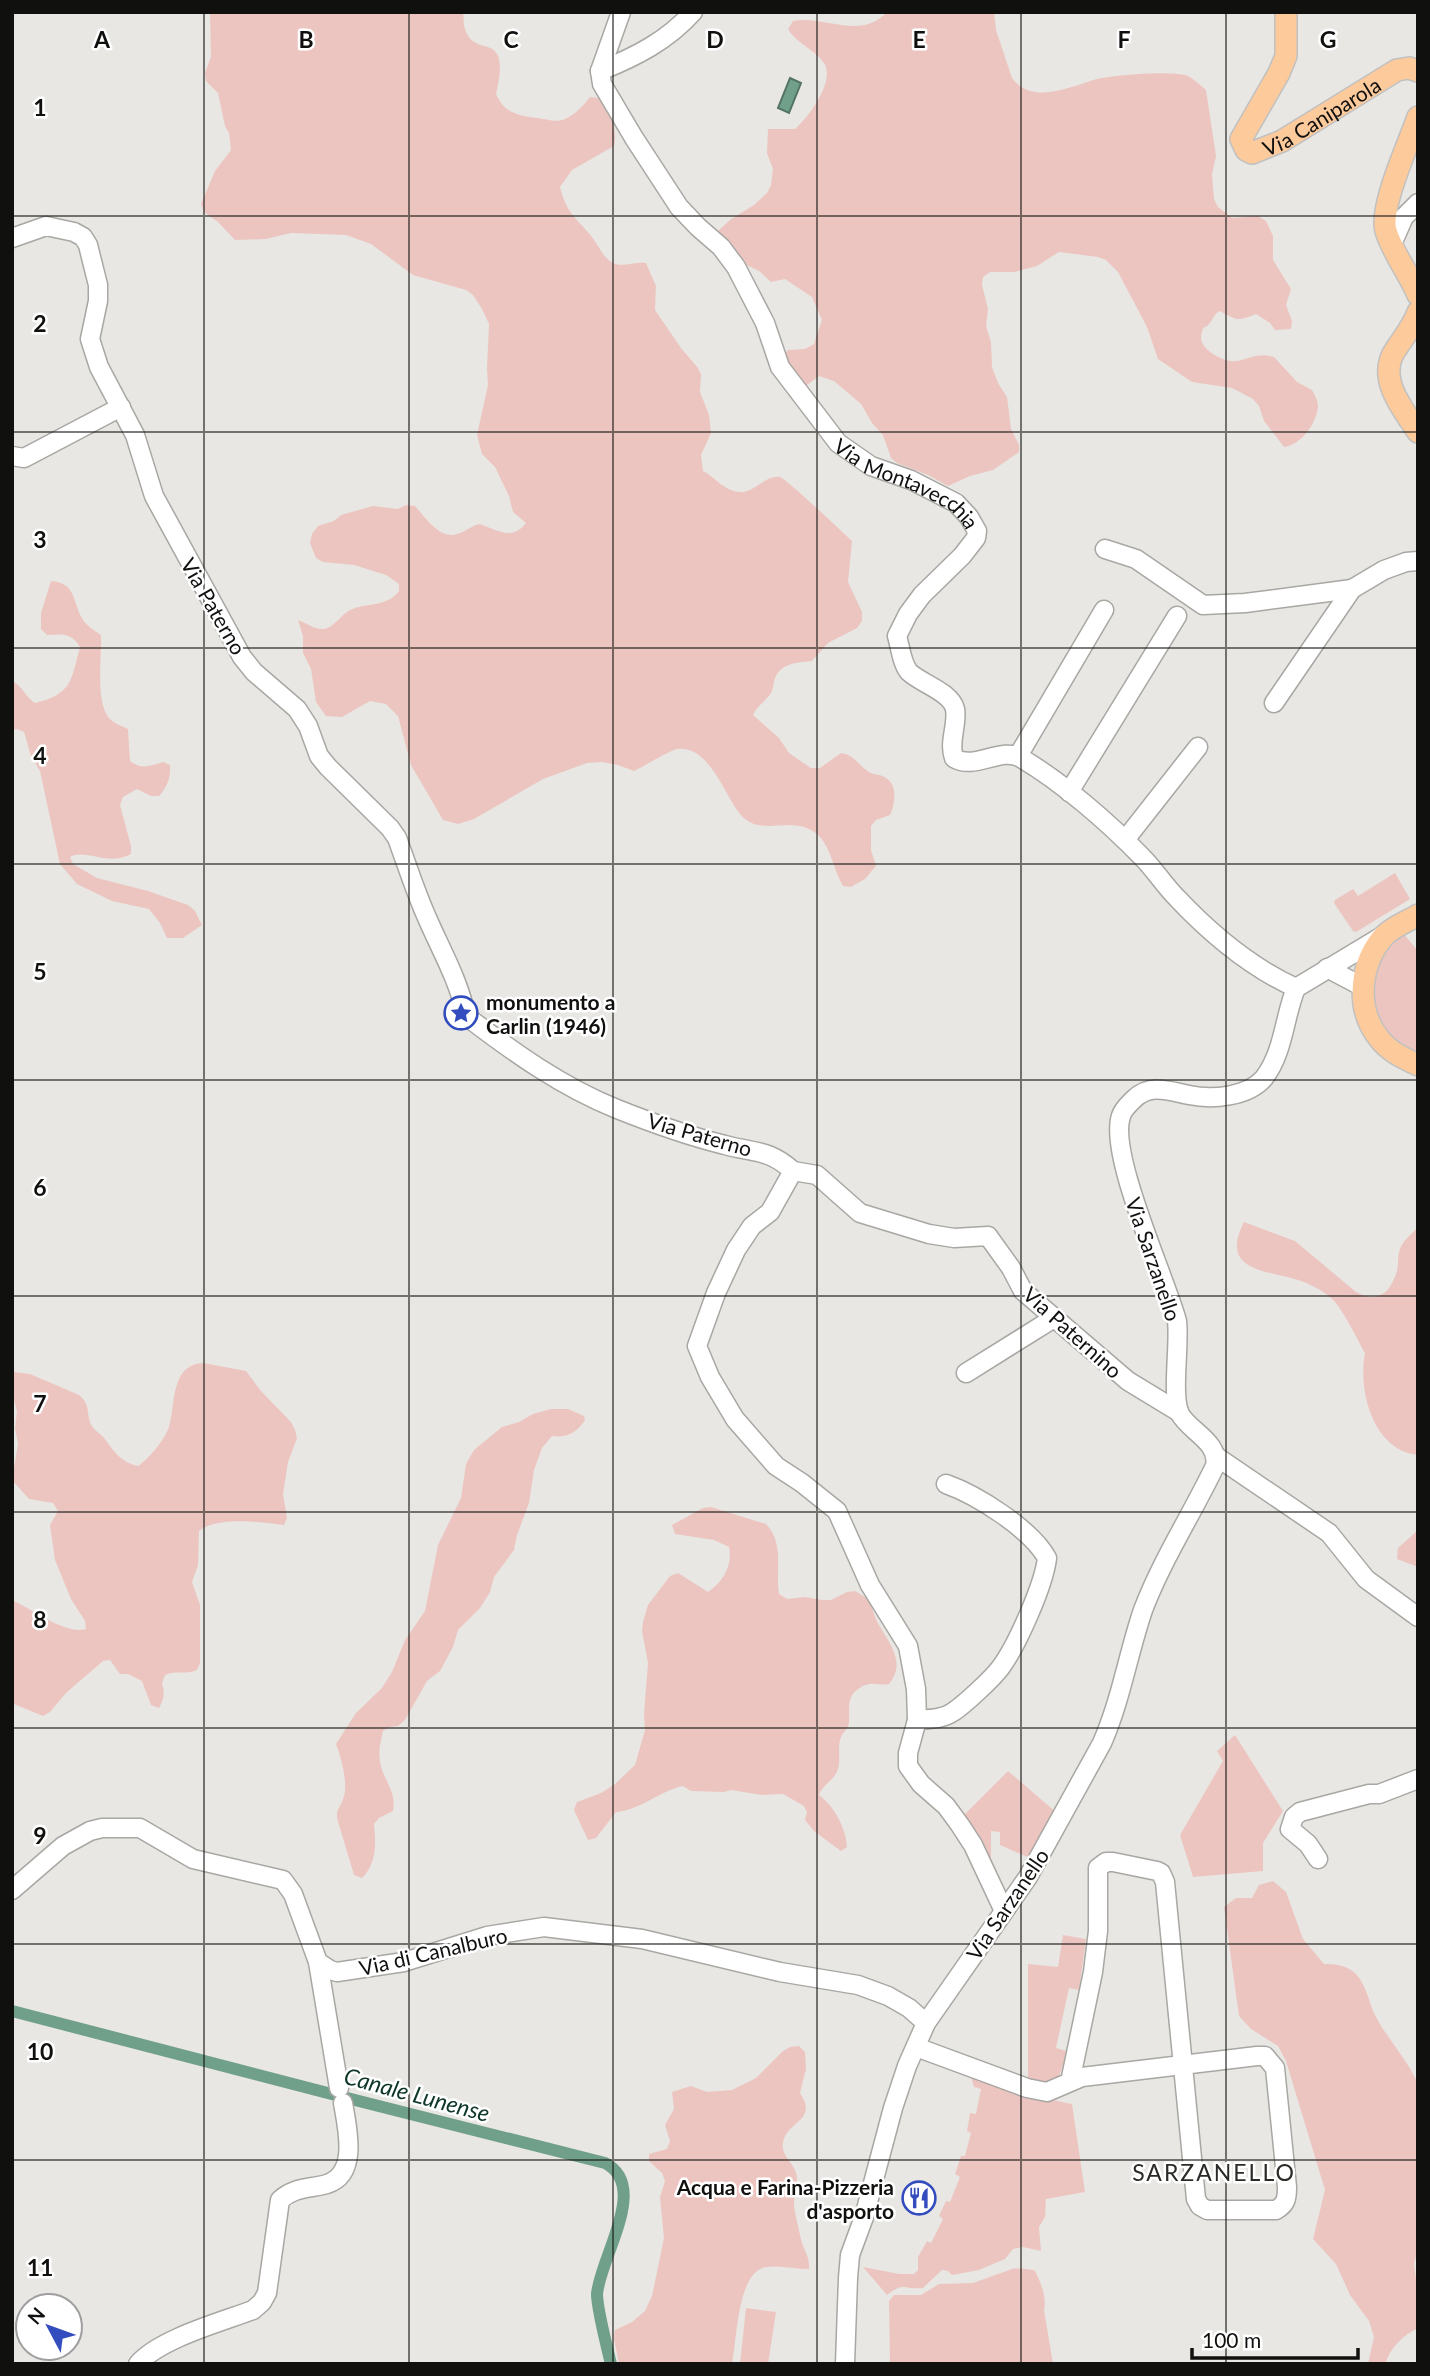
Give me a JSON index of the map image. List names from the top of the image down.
{
  "streets": {
    "main road": ["Via Caniparola"],
    "street": [
      "Via Montavecchia",
      "Via Paterno",
      "Via Sarzanello",
      "Via Paternino",
      "Via di Canalburo"
    ]
  },
  "crossings": [
    ["Via Paterno", "Via Paternino"],
    ["Via Sarzanello", "Via Paternino"],
    ["Via Sarzanello", "Via di Canalburo"]
  ],
  "districts": ["SARZANELLO"],
  "water": ["Canale Lunense"],
  "places": {
    "place": ["monumento a Carlin (1946)"],
    "restaurant": ["Acqua e Farina-Pizzeria d'asporto"]
  },
  "scale_bar": "100 m",
  "north": "top left",
  "grid": {
    "columns": [
      "A",
      "B",
      "C",
      "D",
      "E",
      "F",
      "G"
    ],
    "rows": [
      "1",
      "2",
      "3",
      "4",
      "5",
      "6",
      "7",
      "8",
      "9",
      "10",
      "11"
    ]
  }
}
